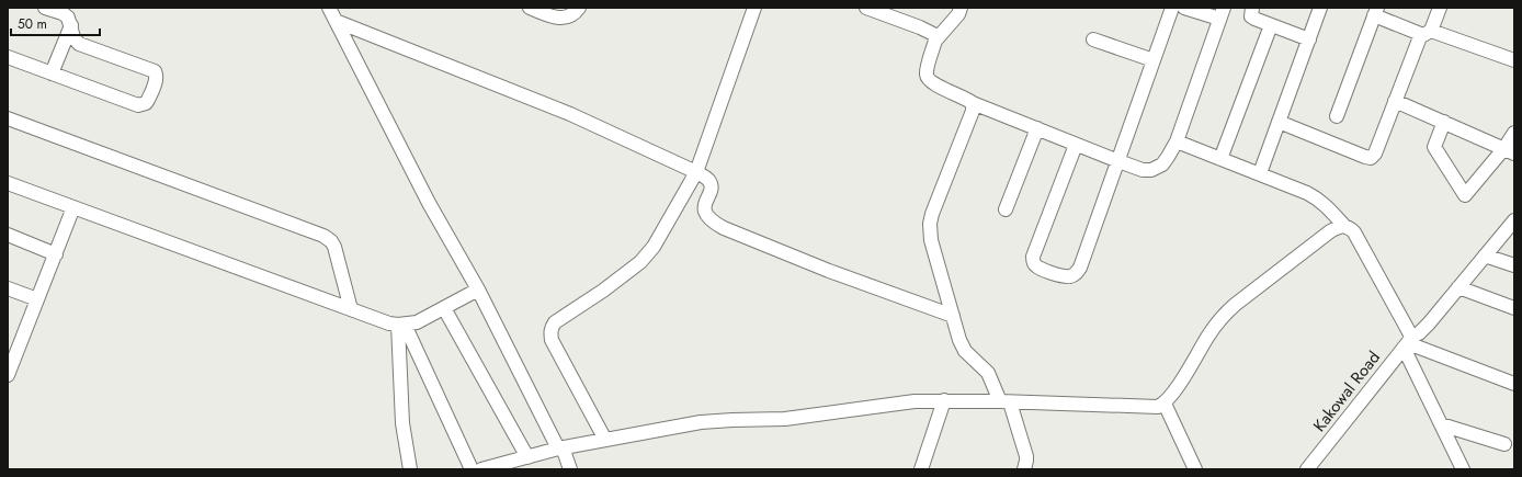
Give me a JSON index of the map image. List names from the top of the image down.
{
  "streets": {
    "street": ["Kakowal Road"]
  },
  "scale_bar": "50 m"
}
